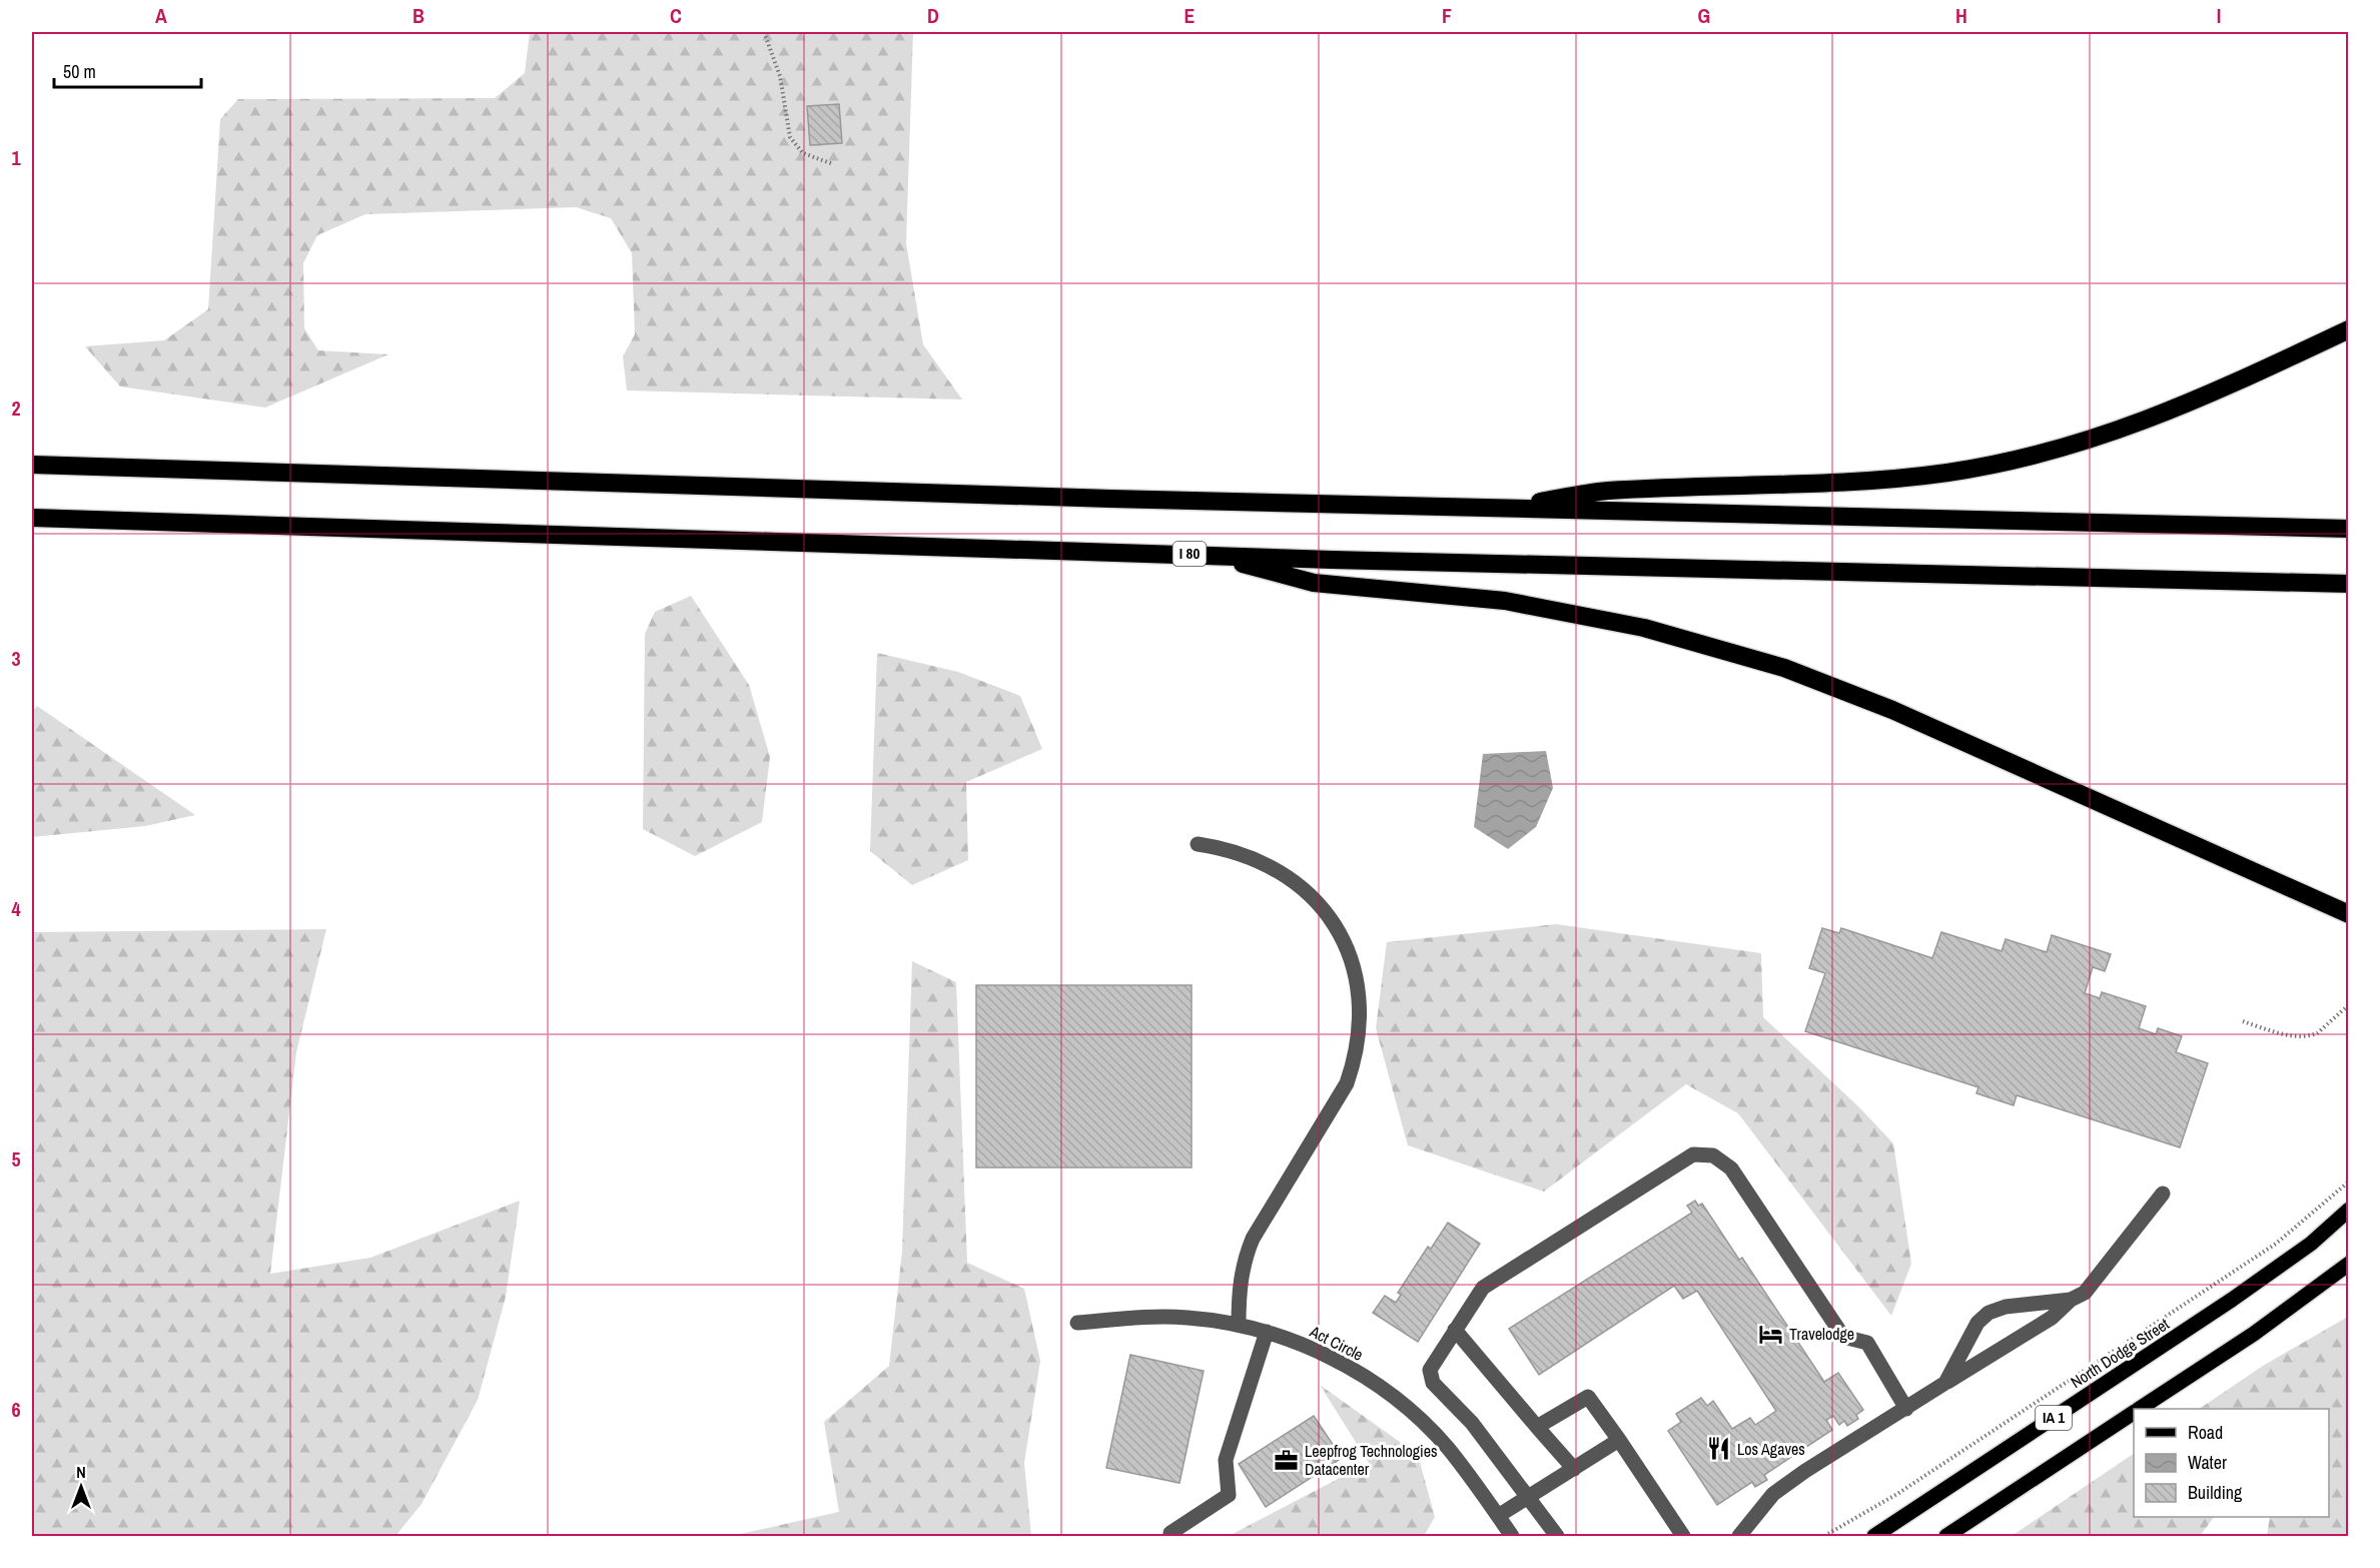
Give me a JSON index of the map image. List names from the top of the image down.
{
  "streets": {
    "highway": ["I 80"],
    "main road": ["North Dodge Street", "IA 1"],
    "street": ["Act Circle"]
  },
  "places": {
    "hotel": ["Travelodge"],
    "restaurant": ["Los Agaves"],
    "office": ["Leepfrog Technologies Datacenter"]
  },
  "legend": ["Road", "Water", "Building"],
  "scale_bar": "50 m",
  "north": "top",
  "grid": {
    "columns": [
      "A",
      "B",
      "C",
      "D",
      "E",
      "F",
      "G",
      "H",
      "I"
    ],
    "rows": [
      "1",
      "2",
      "3",
      "4",
      "5",
      "6"
    ]
  }
}
